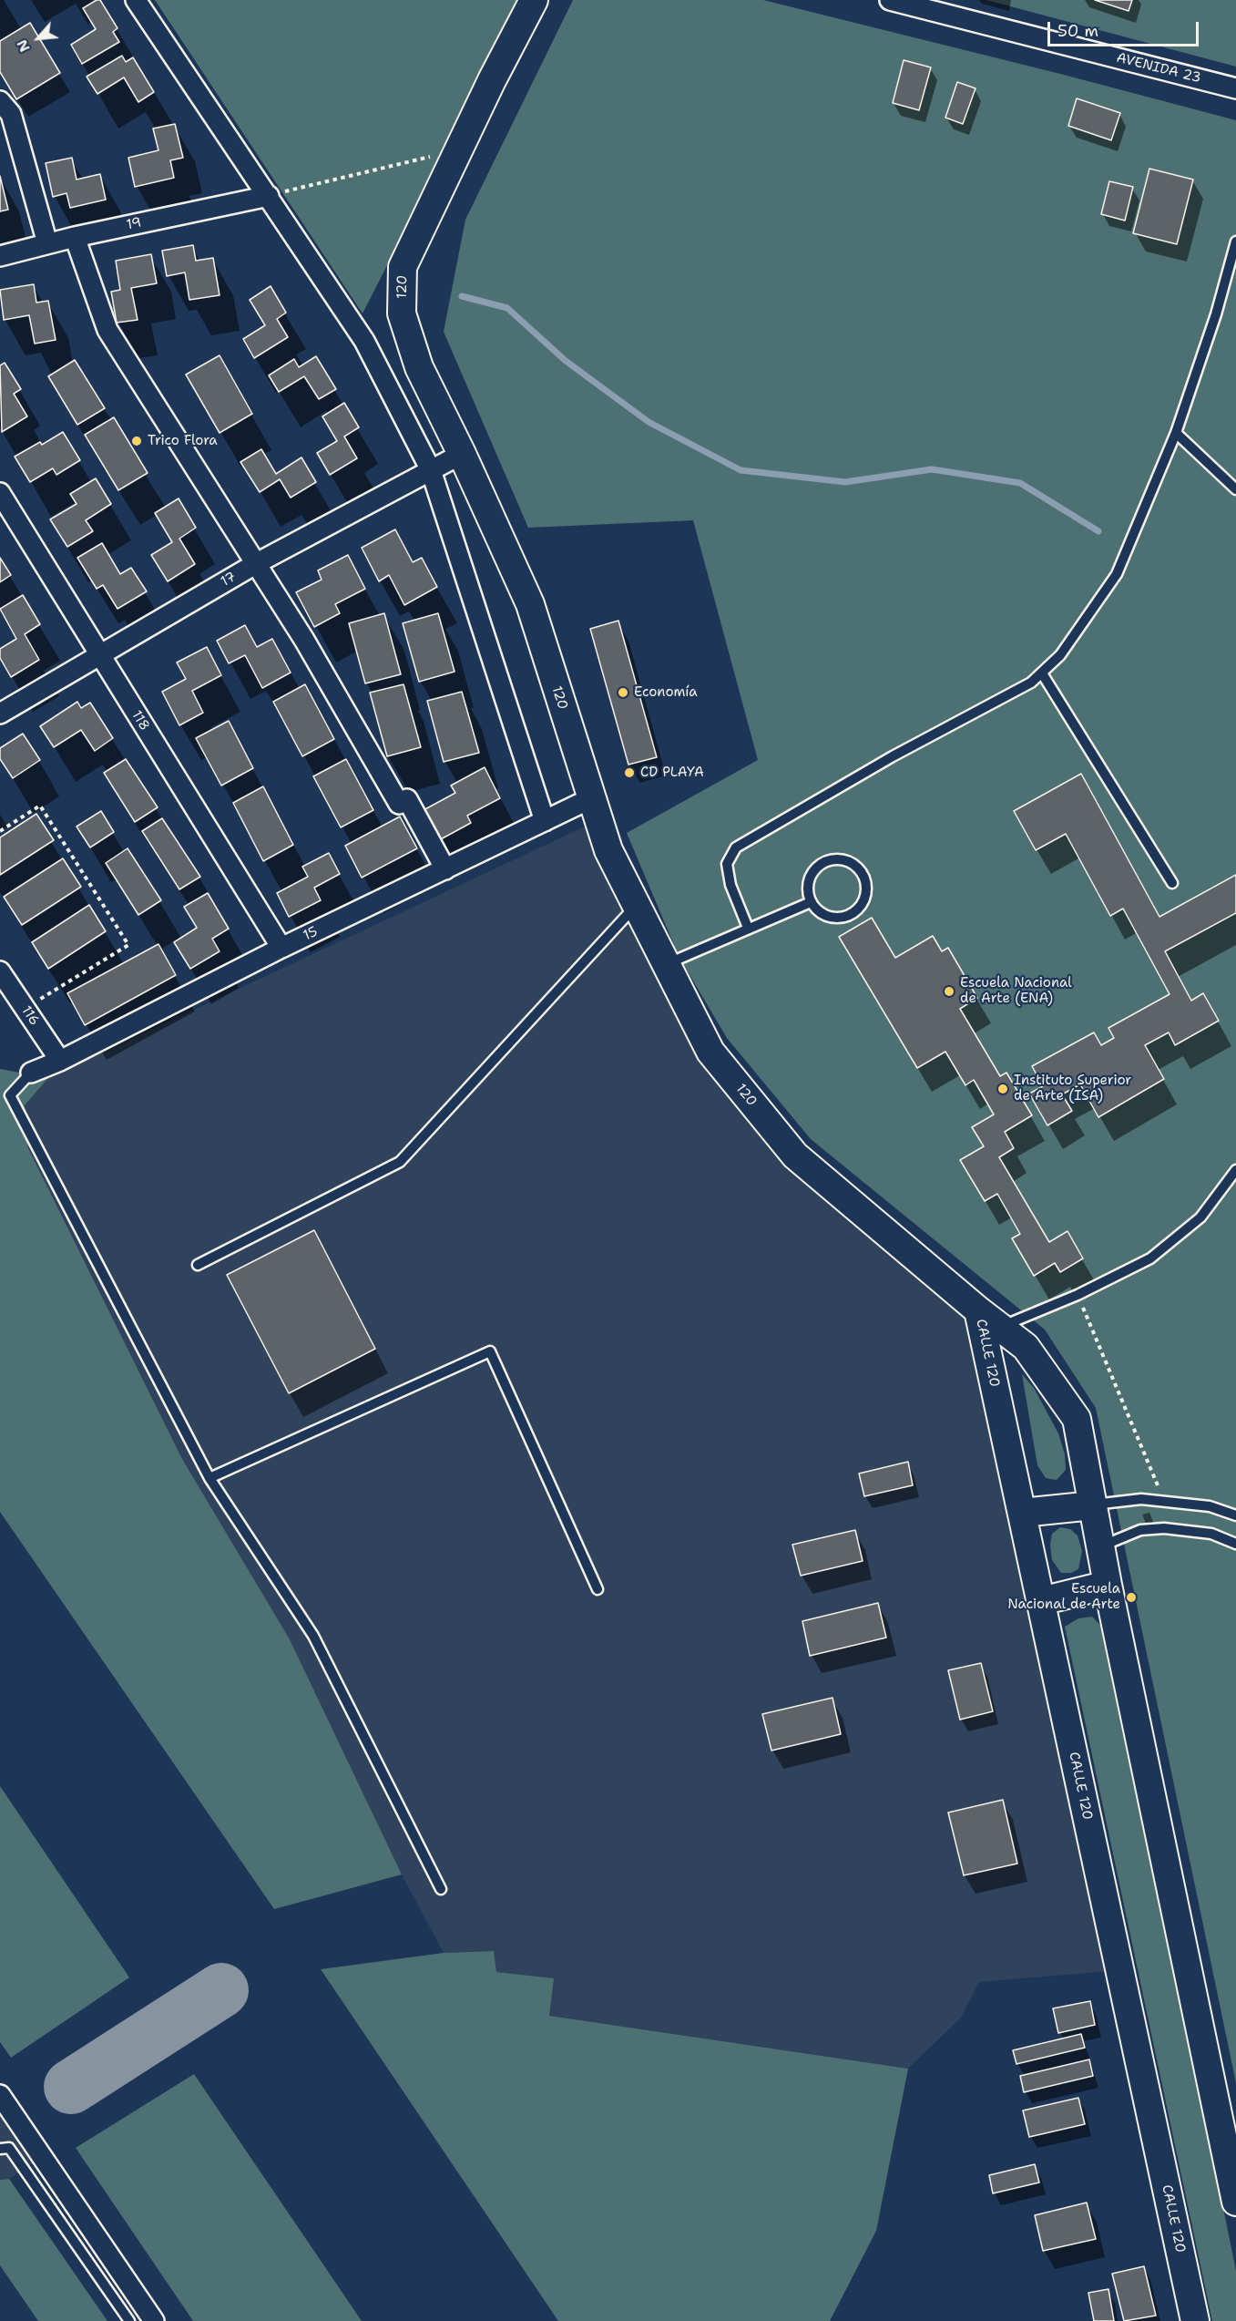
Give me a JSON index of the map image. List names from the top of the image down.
{
  "streets": {
    "main road": ["120", "CALLE 120"],
    "street": [
      "AVENIDA 23",
      "19",
      "17",
      "118",
      "15",
      "116"
    ]
  },
  "crossings": [
    ["120", "17"],
    ["120", "15"],
    ["120", "CALLE 120"],
    ["17", "118"],
    ["118", "15"],
    ["15", "116"]
  ],
  "places": [
    "Trico Flora",
    "Economía",
    "CD PLAYA",
    "Escuela Nacional de Arte (ENA)",
    "Instituto Superior de Arte (ISA)",
    "Escuela Nacional de Arte"
  ],
  "scale_bar": "50 m",
  "north": "bottom left"
}
